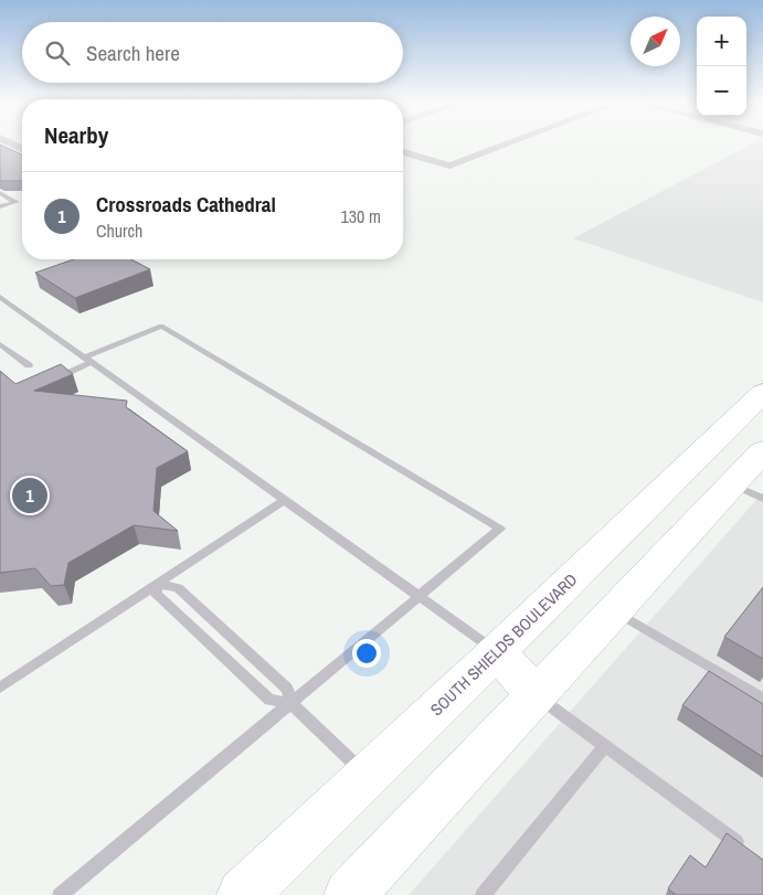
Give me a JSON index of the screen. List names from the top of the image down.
{
  "streets": {
    "main road": ["SOUTH SHIELDS BOULEVARD"]
  },
  "north": "top right",
  "page": {
    "map_buttons": ["+", "−"],
    "search": "Search here",
    "heading": "Nearby",
    "list": [
      {
        "mark": "1",
        "name": "Crossroads Cathedral",
        "note": "Church",
        "value": "130 m"
      }
    ],
    "pins": "1"
  }
}
